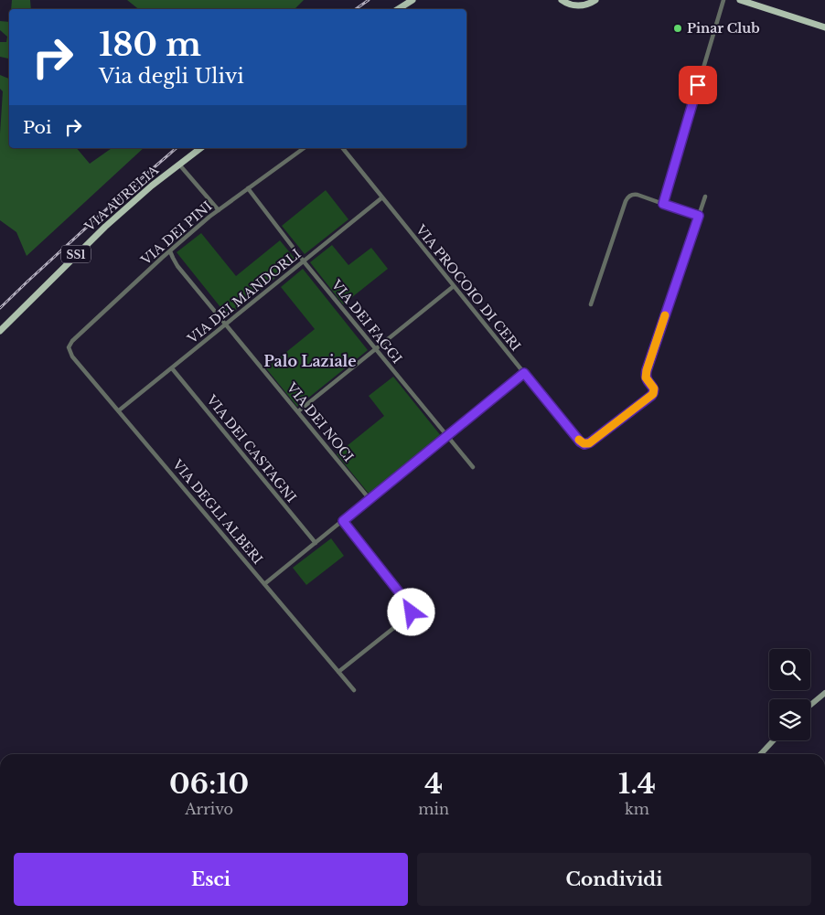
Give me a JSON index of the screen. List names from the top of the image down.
{
  "streets": {
    "main road": ["VIA AURELIA", "SS1"],
    "street": [
      "VIA DEI PINI",
      "VIA PROCOIO DI CERI",
      "VIA DEI MANDORLI",
      "VIA DEI FAGGI",
      "VIA DEI NOCI",
      "VIA DEI CASTAGNI",
      "VIA DEGLI ALBERI"
    ]
  },
  "crossings": [
    ["VIA DEI PINI", "VIA DEI FAGGI"],
    ["VIA DEI PINI", "VIA DEI NOCI"],
    ["VIA DEI PINI", "VIA DEGLI ALBERI"],
    ["VIA PROCOIO DI CERI", "VIA DEI MANDORLI"],
    ["VIA DEI MANDORLI", "VIA DEI FAGGI"],
    ["VIA DEI MANDORLI", "VIA DEI NOCI"],
    ["VIA DEI MANDORLI", "VIA DEI CASTAGNI"],
    ["VIA DEI MANDORLI", "VIA DEGLI ALBERI"]
  ],
  "districts": ["Palo Laziale"],
  "places": ["Pinar Club"],
  "page": {
    "turn": ["180 m", "Via degli Ulivi"],
    "then": "Poi",
    "eta": [
      "06:10",
      "Arrivo",
      "4",
      "min",
      "1.4",
      "km"
    ],
    "buttons": ["Esci", "Condividi"]
  }
}
